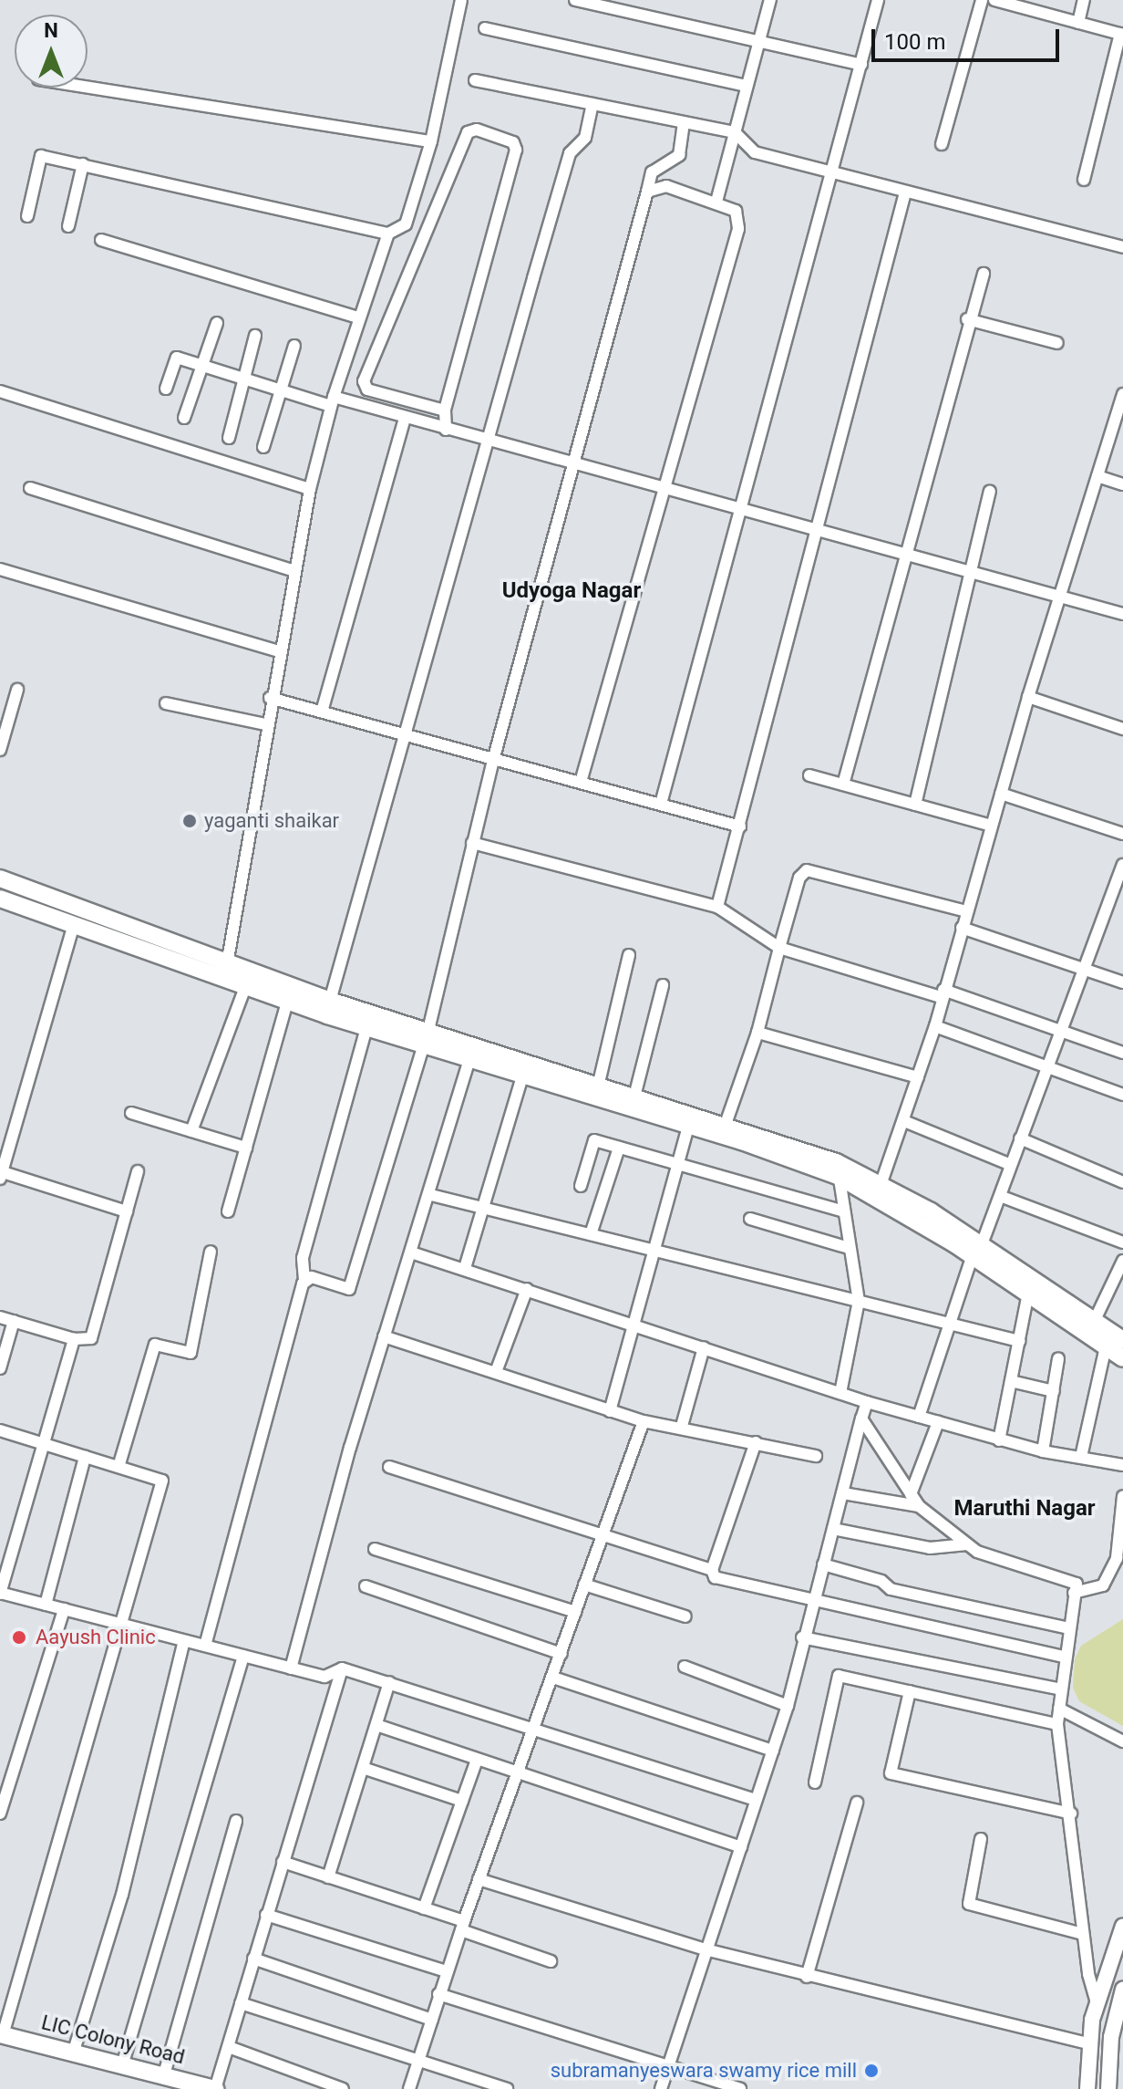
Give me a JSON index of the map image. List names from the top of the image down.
{
  "streets": {
    "main road": ["LIC Colony Road"]
  },
  "districts": ["Udyoga Nagar", "Maruthi Nagar"],
  "places": ["yaganti shaikar", "Aayush Clinic", "subramanyeswara swamy rice mill"],
  "scale_bar": "100 m",
  "north": "top"
}
